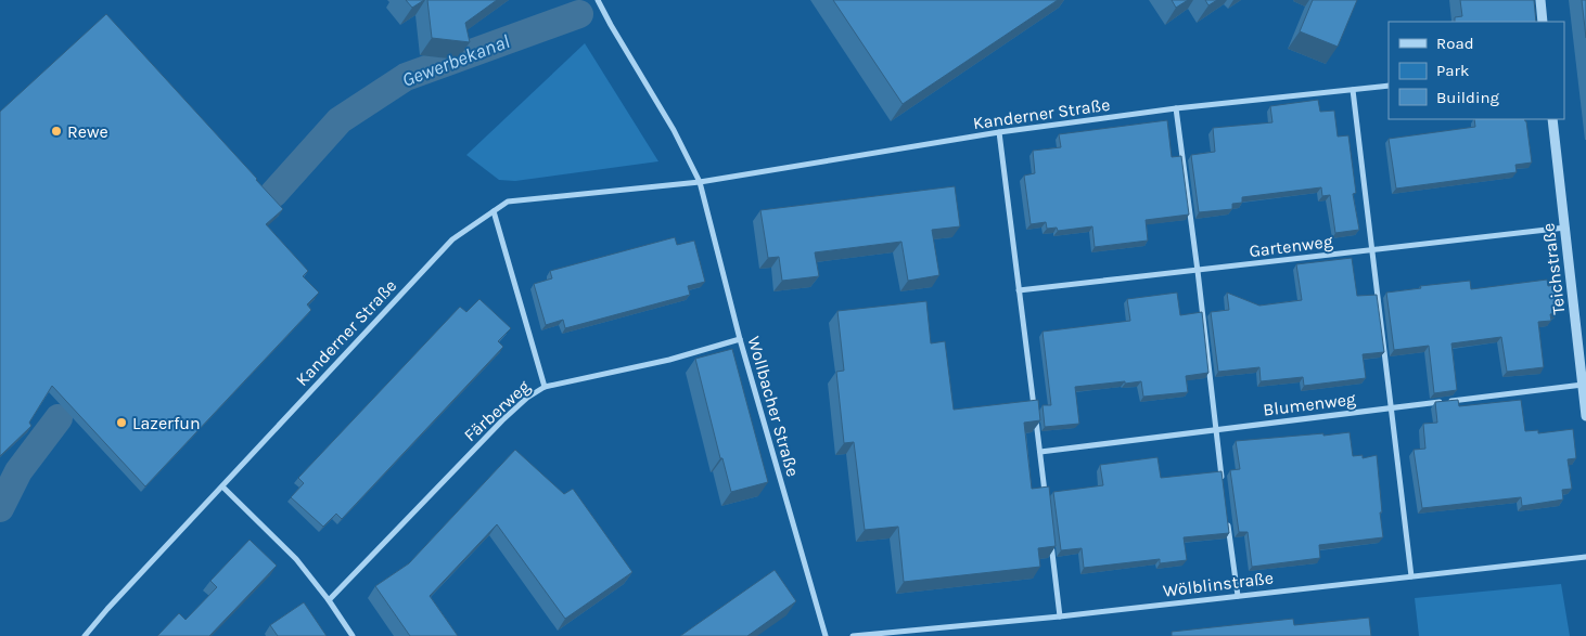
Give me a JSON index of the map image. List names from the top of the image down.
{
  "streets": {
    "street": [
      "Kanderner Straße",
      "Gartenweg",
      "Teichstraße",
      "Blumenweg",
      "Wollbacher Straße",
      "Färberweg",
      "Wölblinstraße"
    ]
  },
  "crossings": [
    ["Kanderner Straße", "Wollbacher Straße"],
    ["Gartenweg", "Teichstraße"],
    ["Teichstraße", "Blumenweg"],
    ["Wollbacher Straße", "Färberweg"]
  ],
  "water": ["Gewerbekanal"],
  "places": ["Rewe", "Lazerfun"],
  "legend": ["Road", "Park", "Building"]
}
